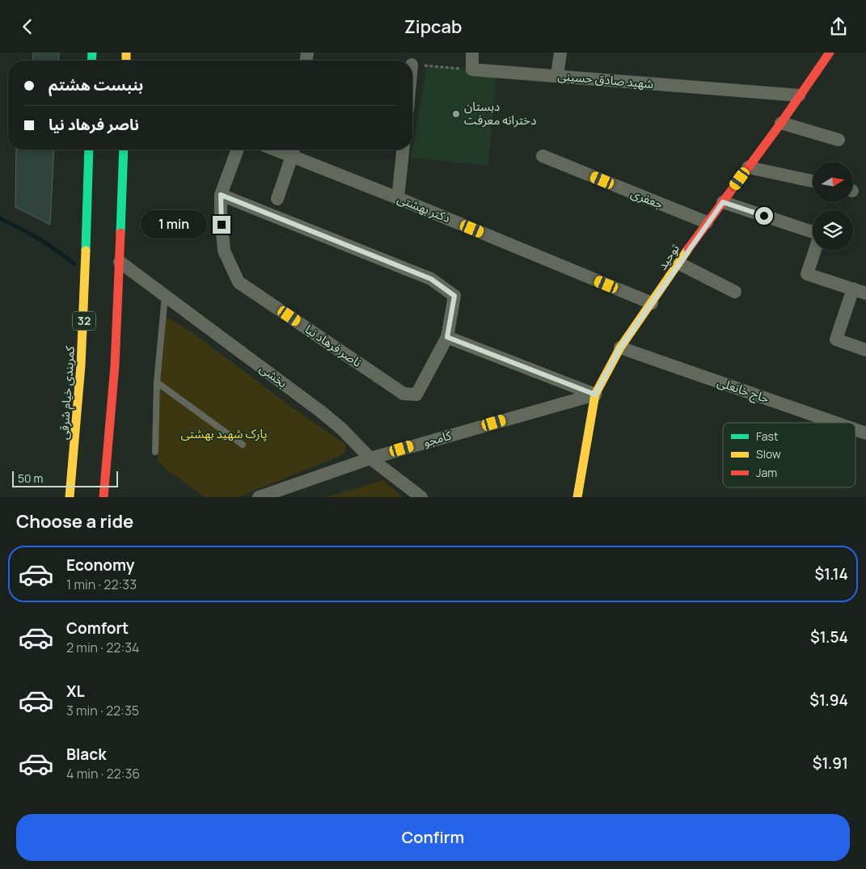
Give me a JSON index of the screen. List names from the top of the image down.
{
  "streets": {
    "main road": ["توحید", "32", "کمربندی خیام شرقی"],
    "street": [
      "شهید صادق حسینی",
      "جعفری",
      "دکتر بهشتی",
      "ناصر فرهاد نیا",
      "بخشی",
      "حاج خانعلی",
      "کامجو"
    ]
  },
  "crossings": [
    ["شهید صادق حسینی", "توحید"],
    ["جعفری", "توحید"],
    ["دکتر بهشتی", "توحید"],
    ["توحید", "حاج خانعلی"],
    ["توحید", "کامجو"],
    ["بخشی", "کامجو"]
  ],
  "parks": ["پارک شهید بهشتی"],
  "places": ["دبستان دخترانه معرفت"],
  "legend": ["Fast", "Slow", "Jam"],
  "scale_bar": "50 m",
  "north": "right",
  "page": {
    "header": "Zipcab",
    "banner": ["بنبست هشتم", "ناصر فرهاد نیا"],
    "bubble": "1 min",
    "scale": "50 m",
    "heading": "Choose a ride",
    "list": [
      {
        "name": "Economy",
        "note": "1 min · 22:33",
        "value": "$1.14"
      },
      {
        "name": "Comfort",
        "note": "2 min · 22:34",
        "value": "$1.54"
      },
      {
        "name": "XL",
        "note": "3 min · 22:35",
        "value": "$1.94"
      },
      {
        "name": "Black",
        "note": "4 min · 22:36",
        "value": "$1.91"
      }
    ],
    "buttons": "Confirm"
  }
}
